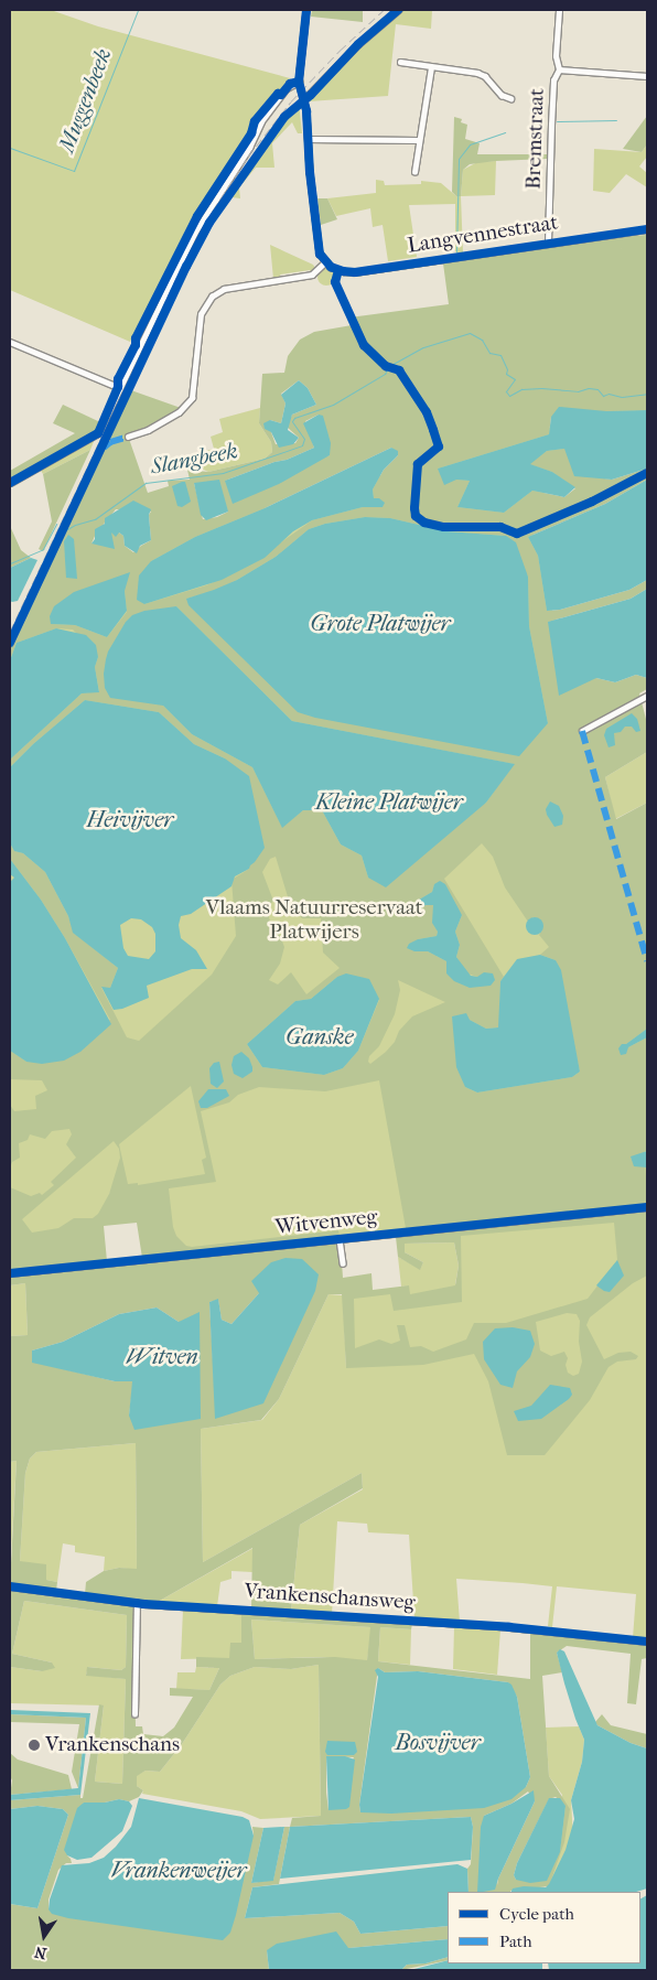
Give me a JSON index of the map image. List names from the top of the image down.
{
  "streets": {
    "street": [
      "Bremstraat",
      "Langvennestraat",
      "Witvenweg",
      "Vrankenschansweg"
    ]
  },
  "crossings": [
    ["Bremstraat", "Langvennestraat"]
  ],
  "water": [
    "Muggenbeek",
    "Slangbeek",
    "Grote Platwijer",
    "Kleine Platwijer",
    "Heivijver",
    "Ganske",
    "Witven",
    "Bosvijver",
    "Vrankenweijer"
  ],
  "parks": ["Vlaams Natuurreservaat Platwijers"],
  "places": ["Vrankenschans"],
  "legend": ["Cycle path", "Path"],
  "north": "bottom"
}
